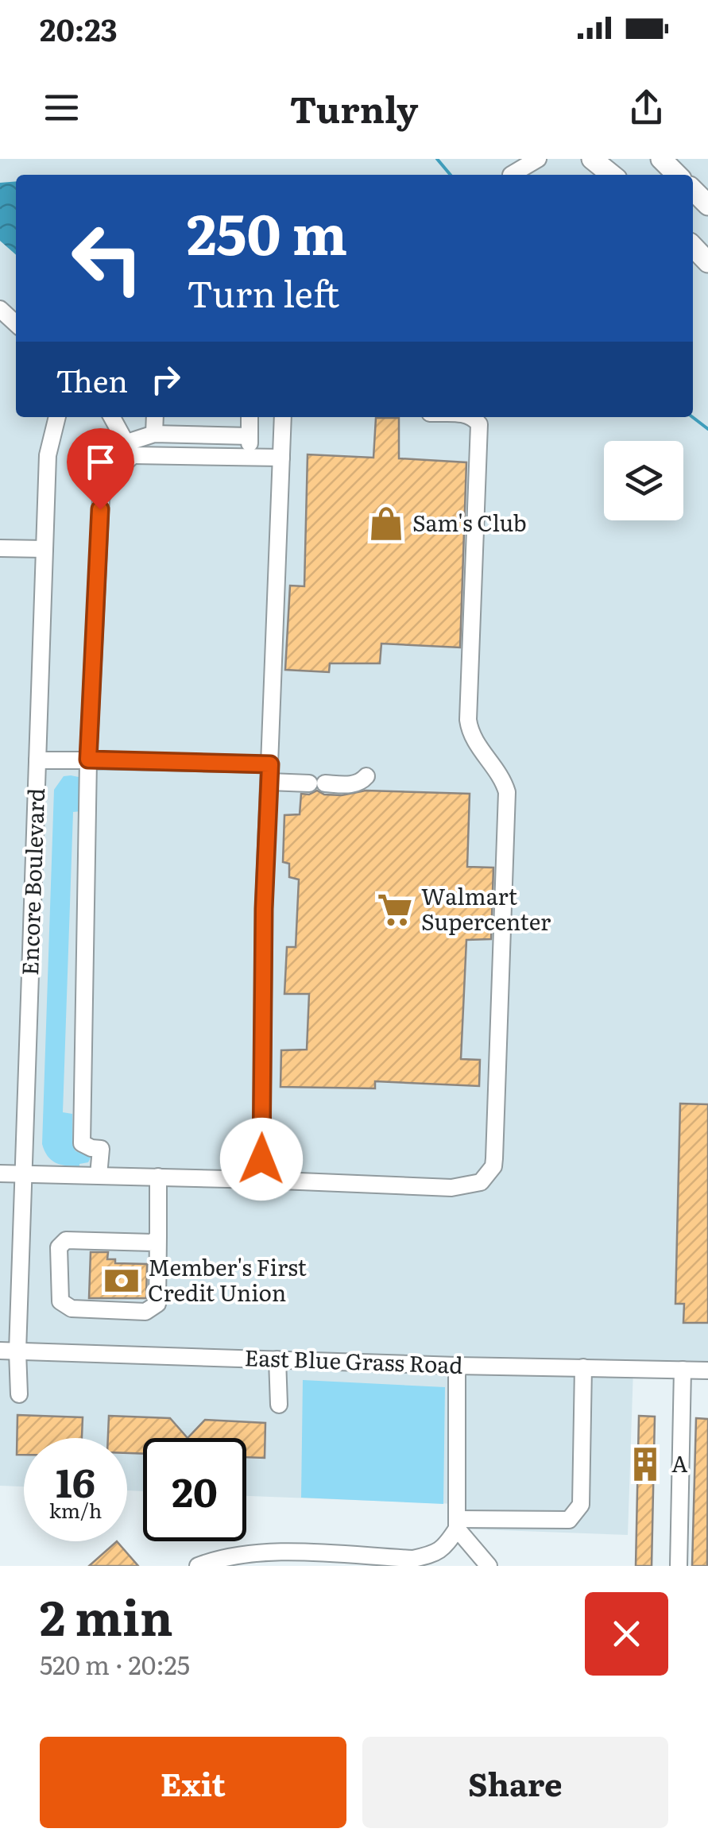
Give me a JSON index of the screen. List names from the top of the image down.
{
  "streets": {
    "street": ["Encore Boulevard", "East Blue Grass Road"]
  },
  "crossings": [
    ["Encore Boulevard", "East Blue Grass Road"]
  ],
  "places": {
    "shop": ["Sam's Club"],
    "supermarket": ["Walmart Supercenter"],
    "bank": ["Member's First Credit Union"],
    "building": ["A"]
  },
  "page": {
    "status": "20:23",
    "header": "Turnly",
    "turn": ["250 m", "Turn left"],
    "then": "Then",
    "speed": "16 km/h",
    "limit": "20",
    "heading": ["2 min", "520 m · 20:25"],
    "buttons": ["Exit", "Share"]
  }
}
